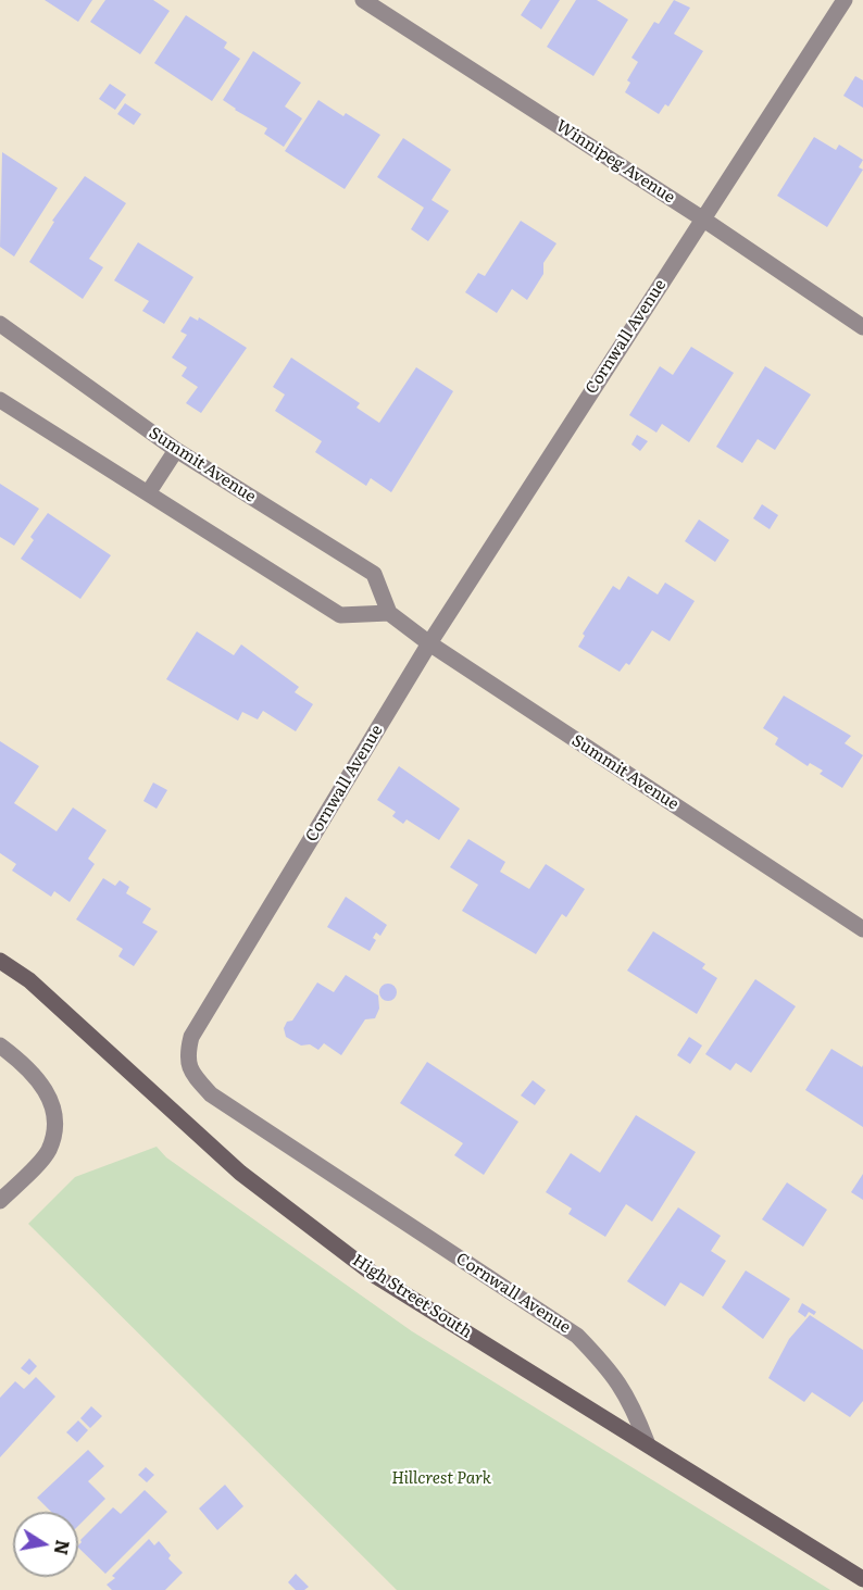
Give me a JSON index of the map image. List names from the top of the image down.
{
  "streets": {
    "main road": ["High Street South"],
    "street": ["Winnipeg Avenue", "Cornwall Avenue", "Summit Avenue"]
  },
  "crossings": [
    ["Winnipeg Avenue", "Cornwall Avenue"],
    ["Cornwall Avenue", "Summit Avenue"],
    ["Cornwall Avenue", "High Street South"]
  ],
  "parks": ["Hillcrest Park"],
  "north": "right"
}
